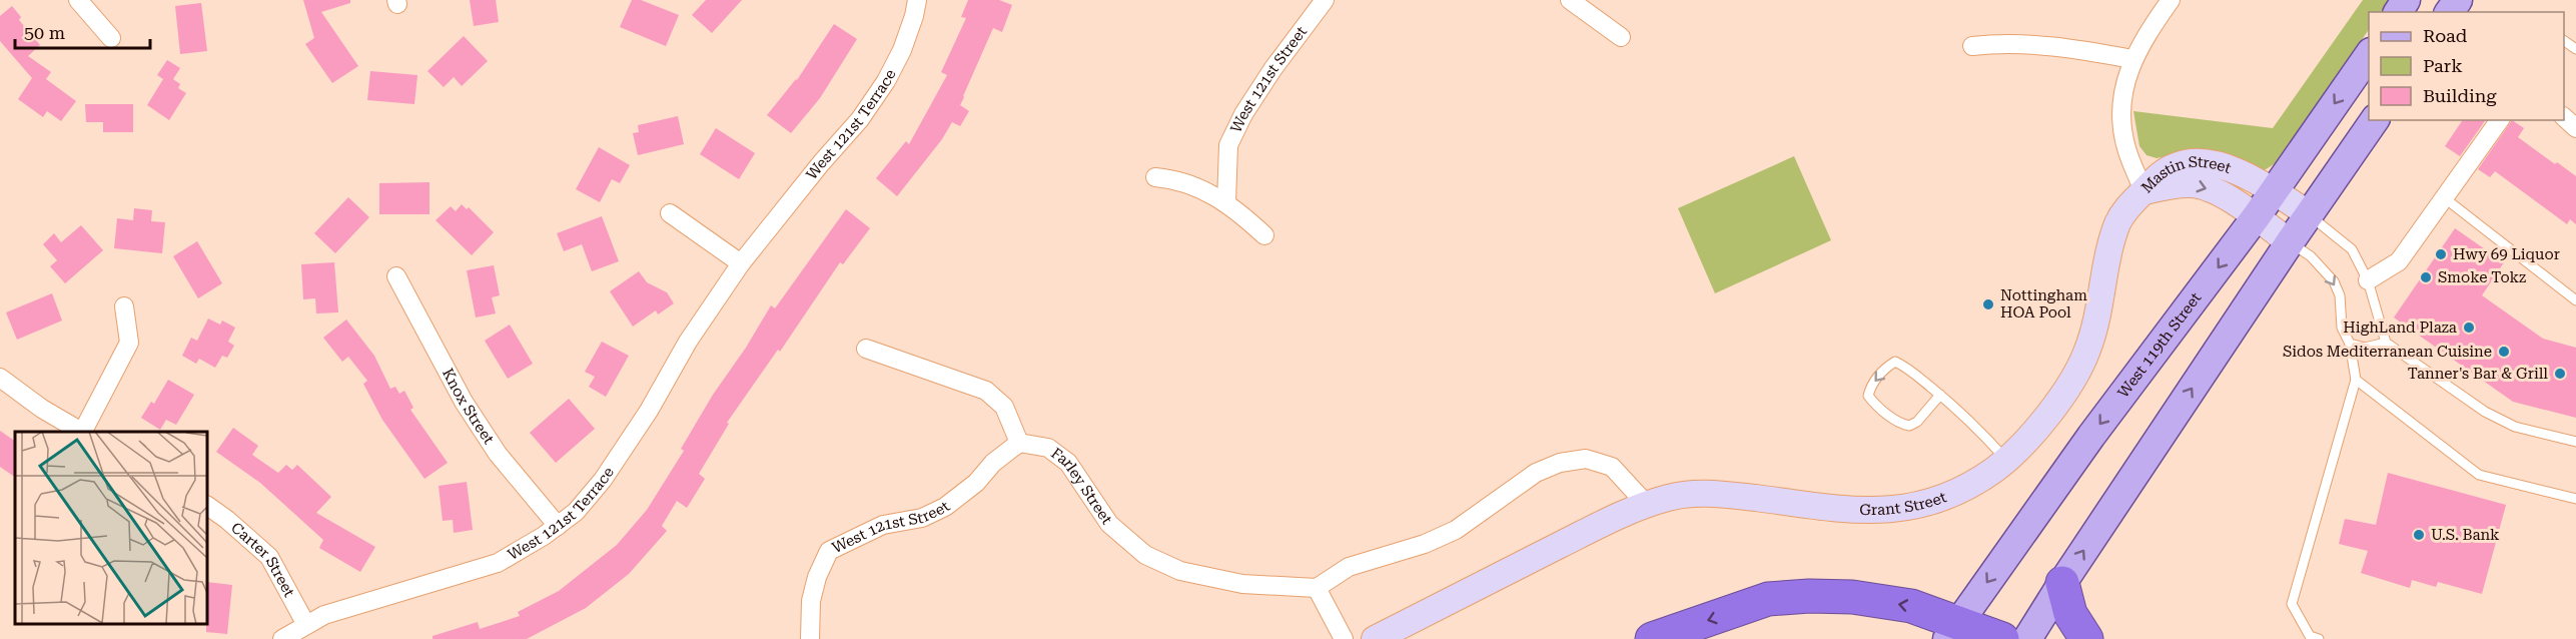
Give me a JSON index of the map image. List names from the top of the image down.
{
  "streets": {
    "main road": ["West 119th Street"],
    "street": [
      "West 121st Street",
      "West 121st Terrace",
      "Mastin Street",
      "Knox Street",
      "Farley Street",
      "Grant Street",
      "Carter Street"
    ]
  },
  "crossings": [
    ["West 121st Street", "Farley Street"],
    ["West 121st Terrace", "Knox Street"],
    ["West 121st Terrace", "Carter Street"],
    ["Mastin Street", "West 119th Street"],
    ["Mastin Street", "Grant Street"]
  ],
  "places": [
    "Hwy 69 Liquor",
    "Smoke Tokz",
    "Nottingham HOA Pool",
    "HighLand Plaza",
    "Sidos Mediterranean Cuisine",
    "Tanner's Bar & Grill",
    "U.S. Bank"
  ],
  "legend": ["Road", "Park", "Building"],
  "scale_bar": "50 m"
}
